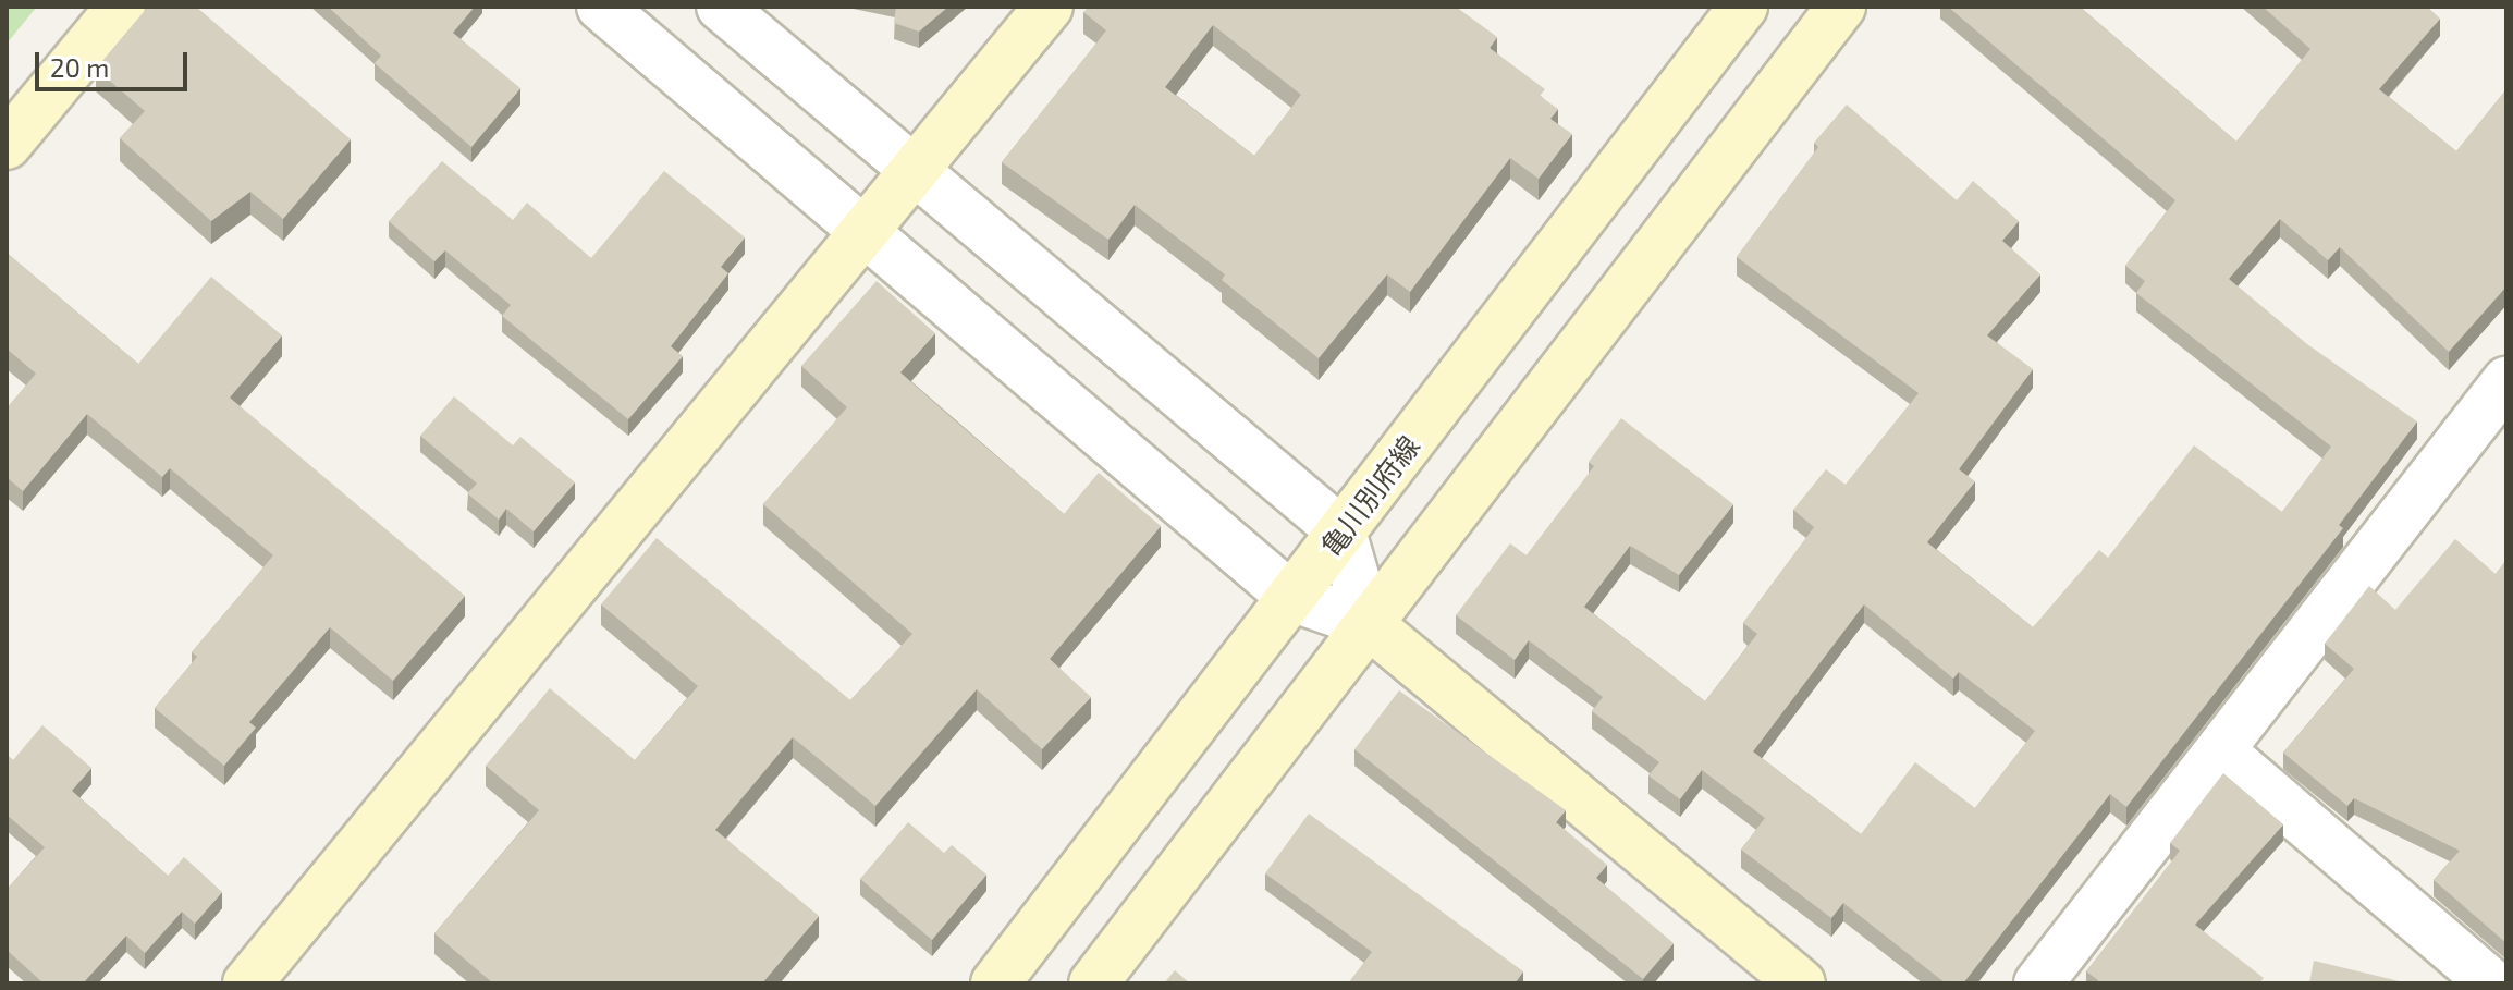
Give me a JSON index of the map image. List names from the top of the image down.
{
  "streets": {
    "main road": ["亀川別府線"]
  },
  "scale_bar": "20 m"
}
